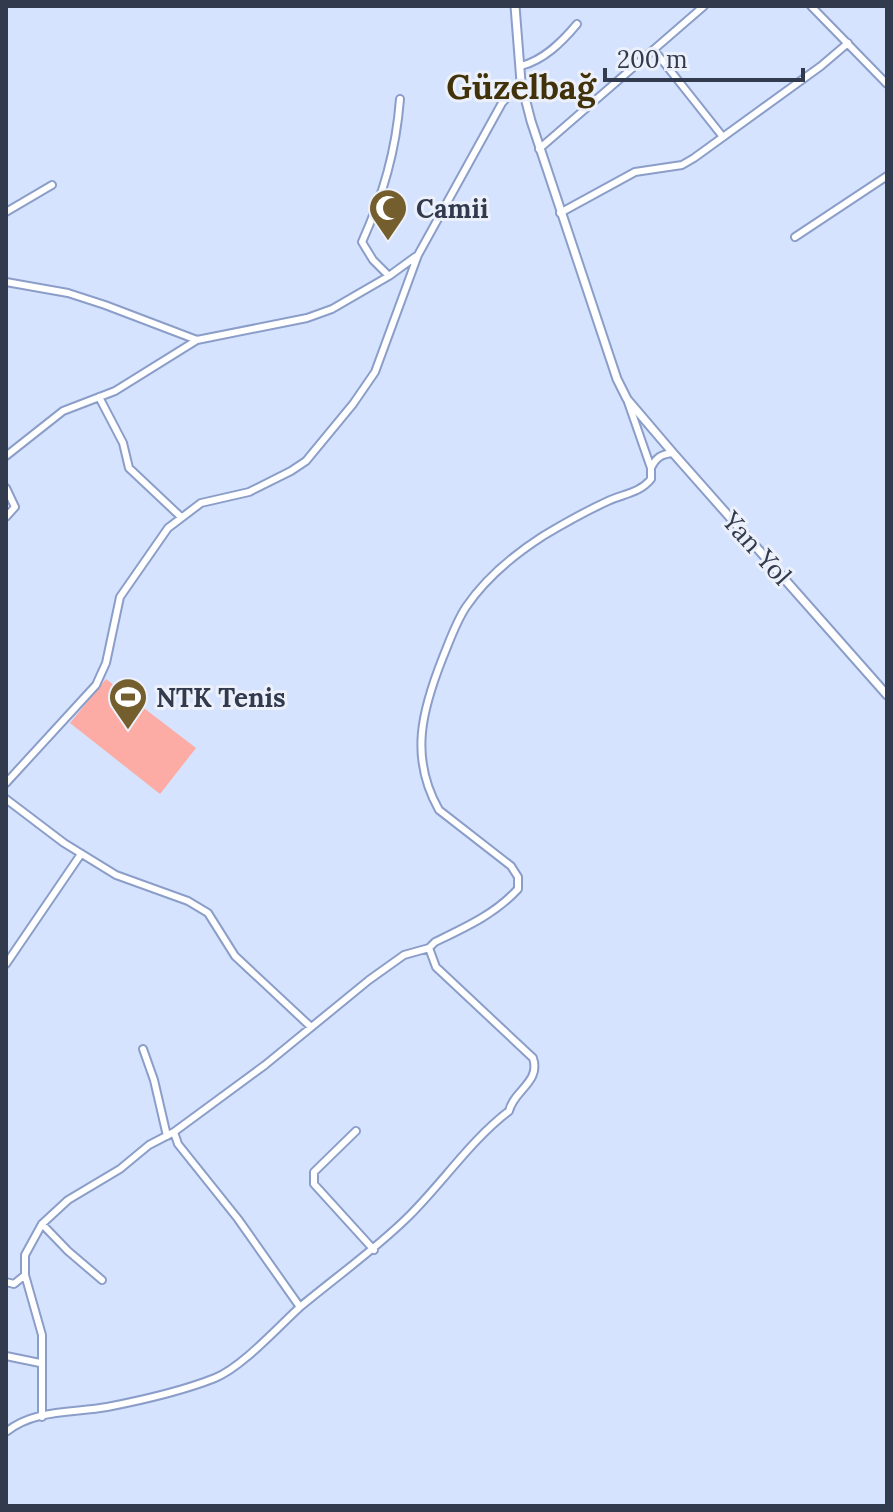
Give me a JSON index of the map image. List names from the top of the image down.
{
  "streets": {
    "street": ["Yan Yol"]
  },
  "districts": ["Güzelbağ"],
  "places": {
    "mosque": ["Camii"],
    "sports": ["NTK Tenis"]
  },
  "scale_bar": "200 m"
}
